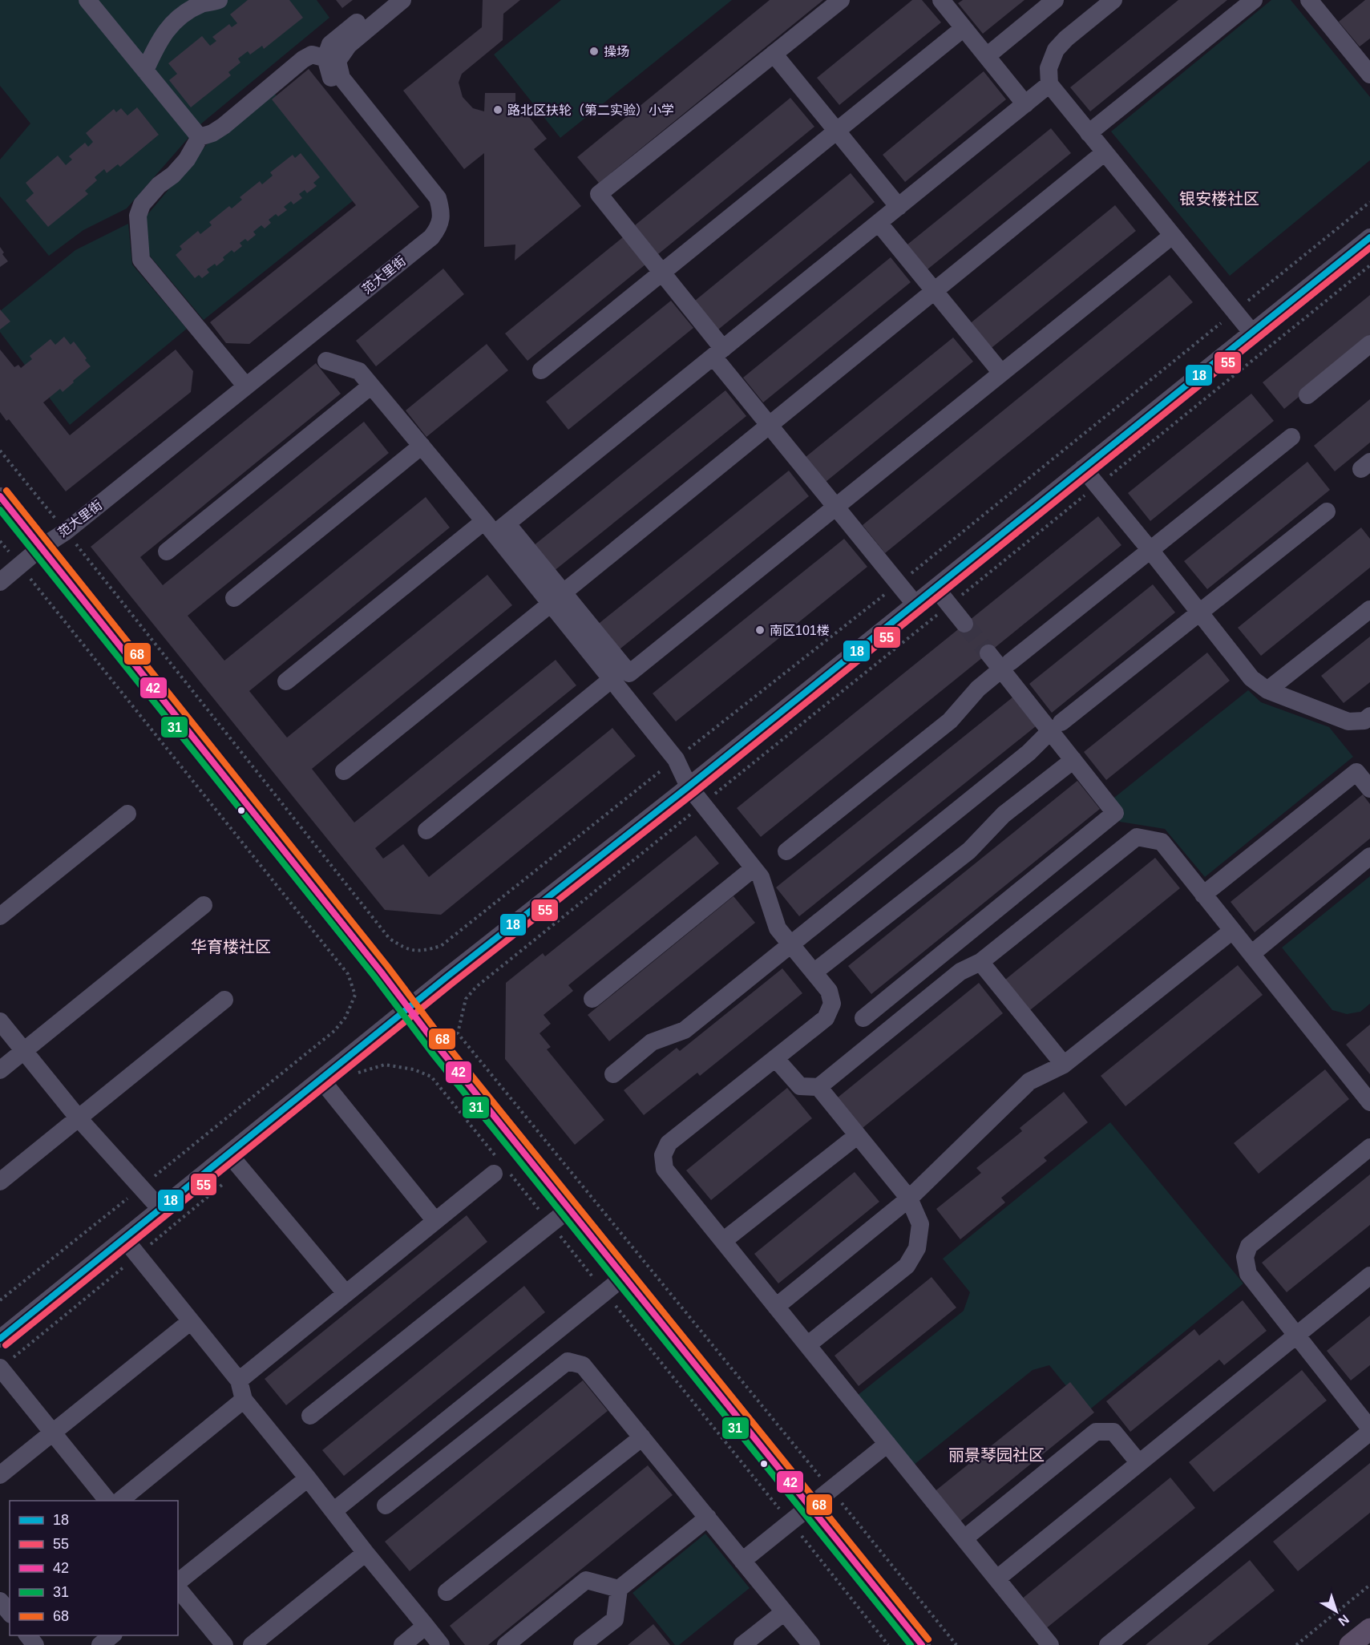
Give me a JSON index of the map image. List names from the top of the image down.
{
  "streets": {
    "street": ["范大里街"]
  },
  "districts": ["银安楼社区", "华育楼社区", "丽景琴园社区"],
  "places": ["操场", "路北区扶轮（第二实验）小学", "南区101楼"],
  "lines": [
    "transit line 18",
    "transit line 55",
    "transit line 68",
    "transit line 42",
    "transit line 31"
  ],
  "legend": [
    "18",
    "55",
    "42",
    "31",
    "68"
  ],
  "north": "bottom right"
}
